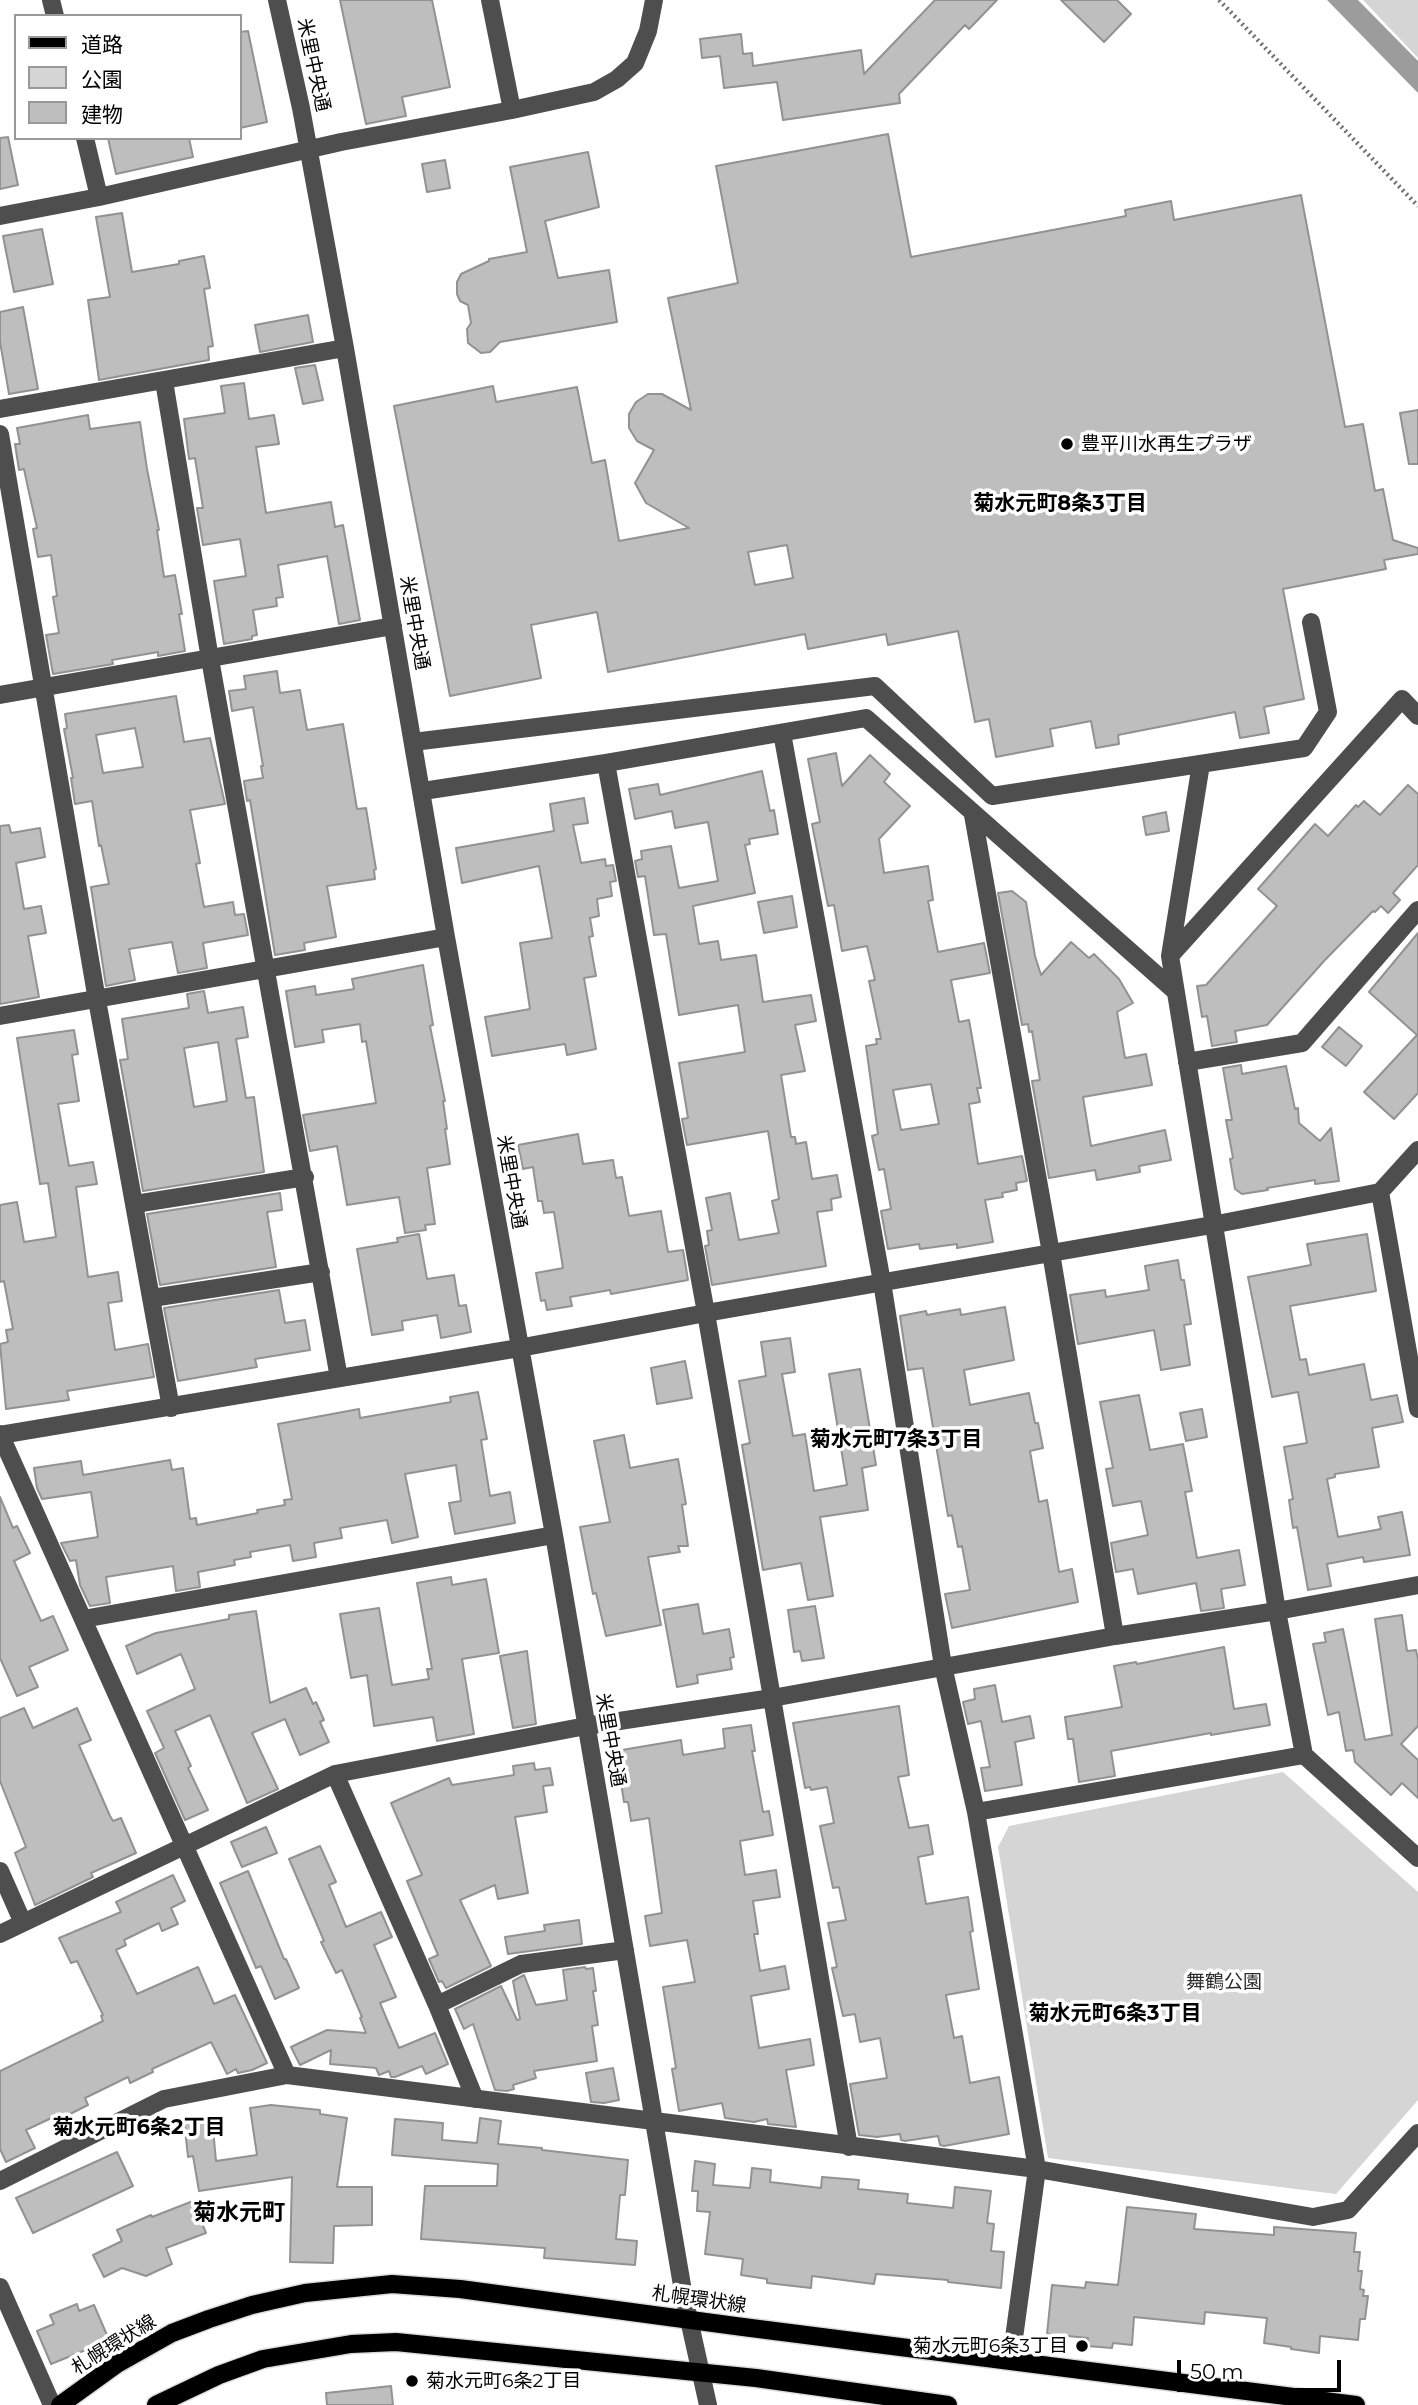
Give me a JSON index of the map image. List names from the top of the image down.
{
  "streets": {
    "main road": ["札幌環状線"],
    "street": ["米里中央通"]
  },
  "crossings": [
    ["米里中央通", "札幌環状線"]
  ],
  "districts": [
    "菊水元町8条3丁目",
    "菊水元町7条3丁目",
    "菊水元町6条3丁目",
    "菊水元町6条2丁目",
    "菊水元町"
  ],
  "parks": ["舞鶴公園"],
  "places": ["豊平川水再生プラザ", "菊水元町6条3丁目", "菊水元町6条2丁目"],
  "legend": ["道路", "公園", "建物"],
  "scale_bar": "50 m"
}
